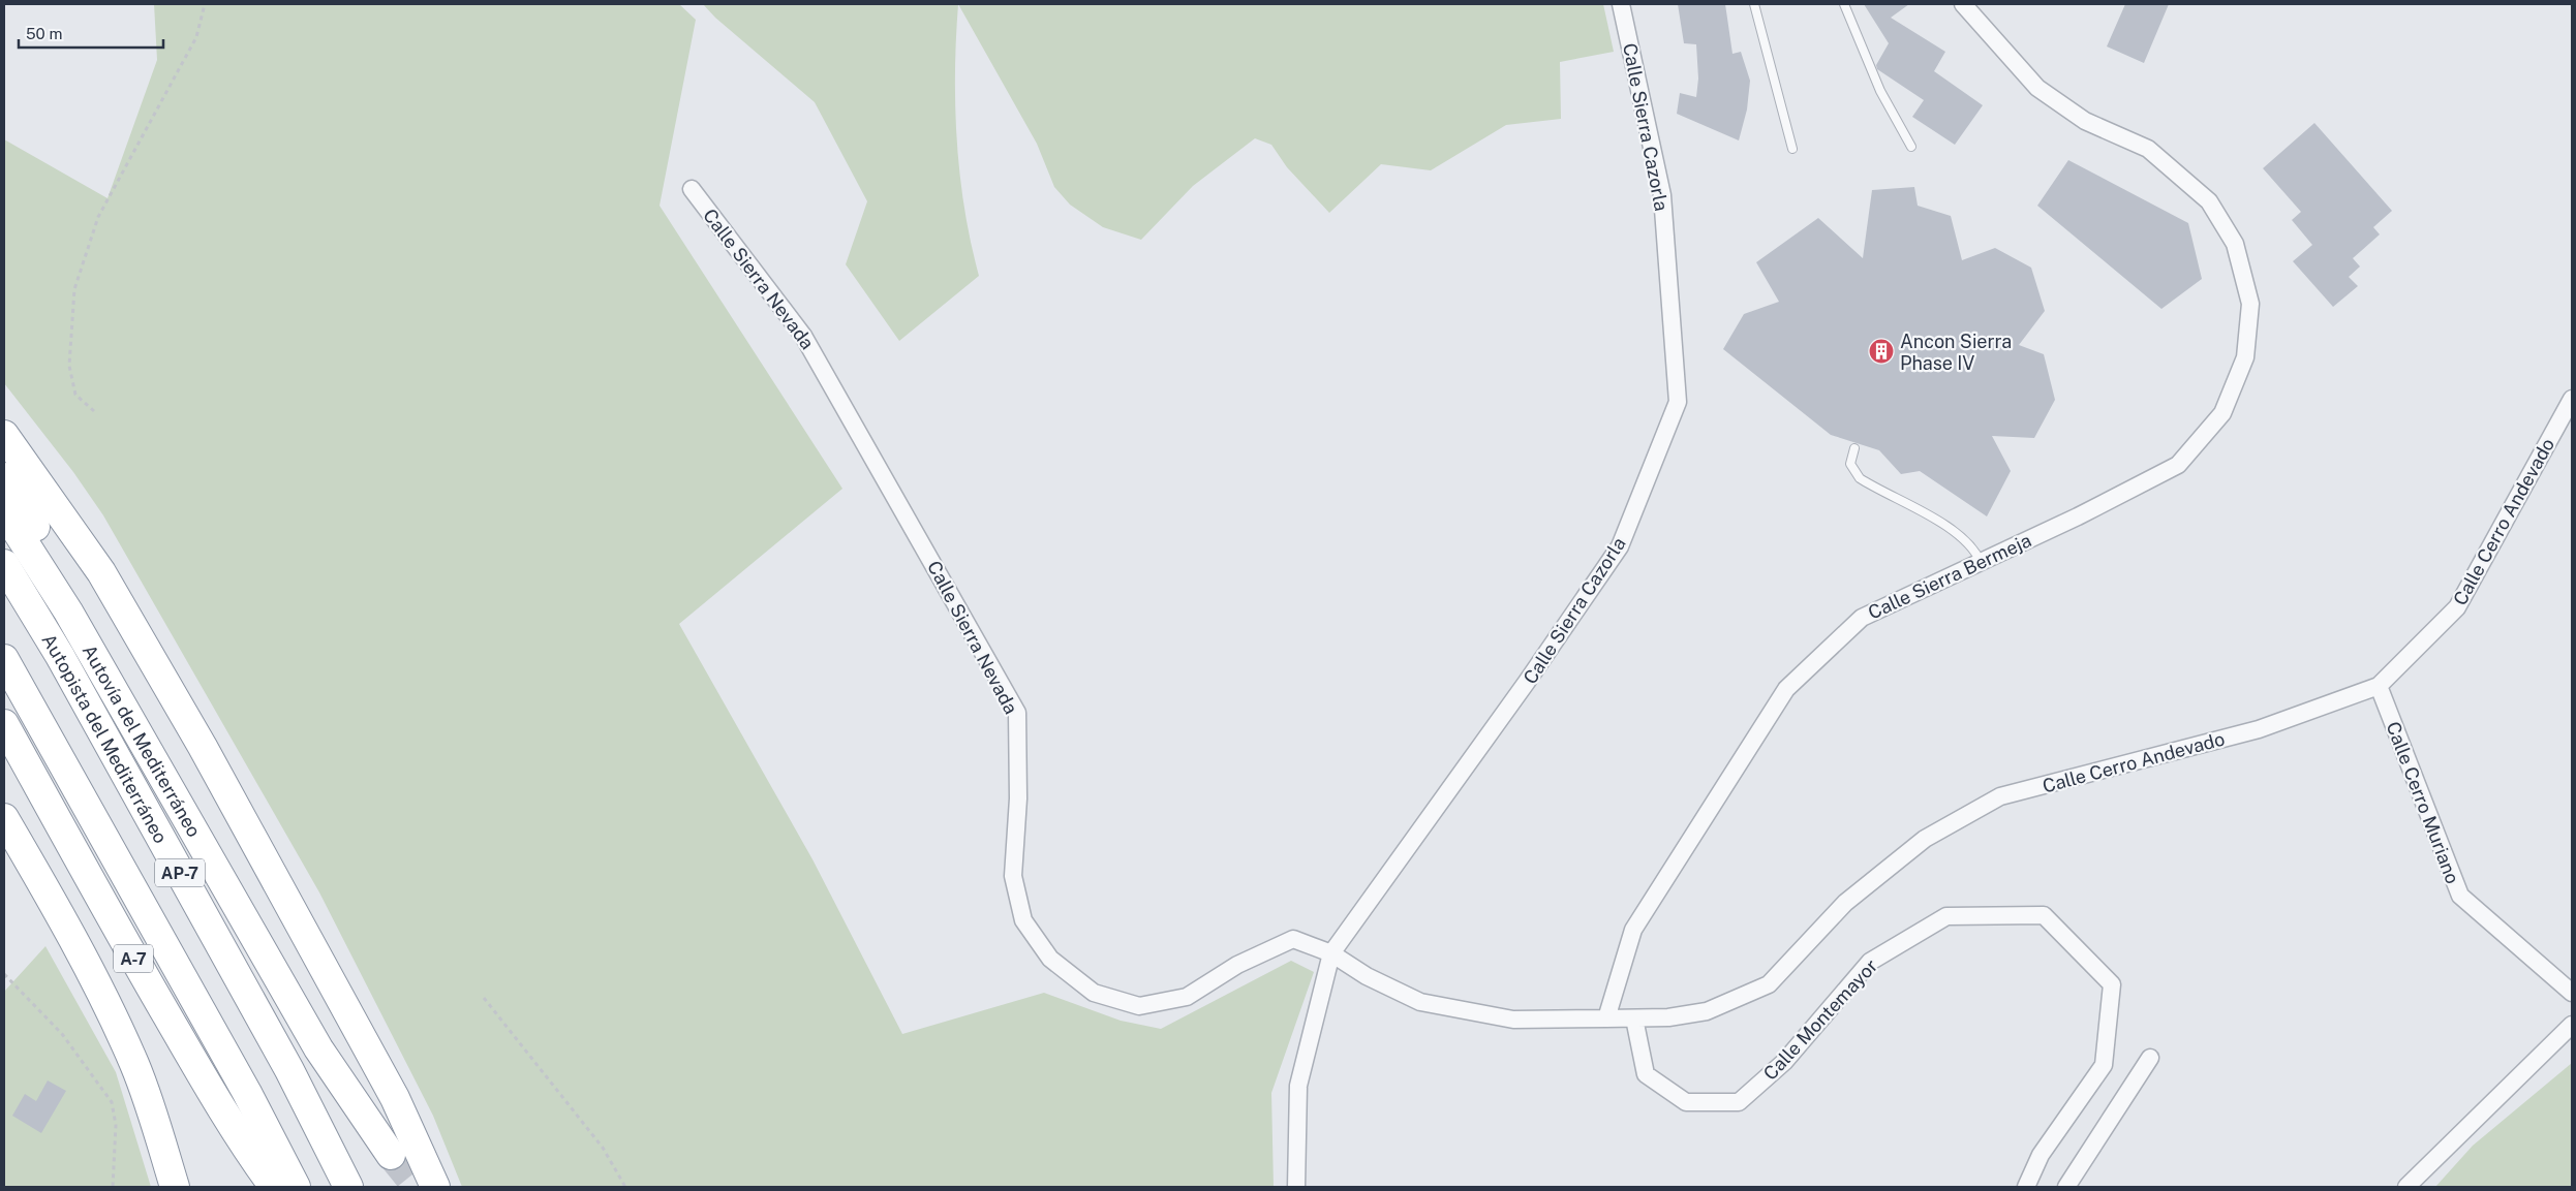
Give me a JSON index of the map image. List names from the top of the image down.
{
  "streets": {
    "highway": [
      "Autopista del Mediterráneo",
      "Autovía del Mediterráneo",
      "AP-7",
      "A-7"
    ],
    "street": [
      "Calle Sierra Cazorla",
      "Calle Sierra Nevada",
      "Calle Cerro Andevado",
      "Calle Sierra Bermeja",
      "Calle Cerro Muriano",
      "Calle Montemayor"
    ]
  },
  "crossings": [
    ["Calle Sierra Cazorla", "Calle Sierra Nevada"],
    ["Calle Cerro Andevado", "Calle Sierra Bermeja"],
    ["Calle Cerro Andevado", "Calle Cerro Muriano"],
    ["Calle Cerro Andevado", "Calle Montemayor"]
  ],
  "places": {
    "building": ["Ancon Sierra Phase IV"]
  },
  "scale_bar": "50 m"
}
